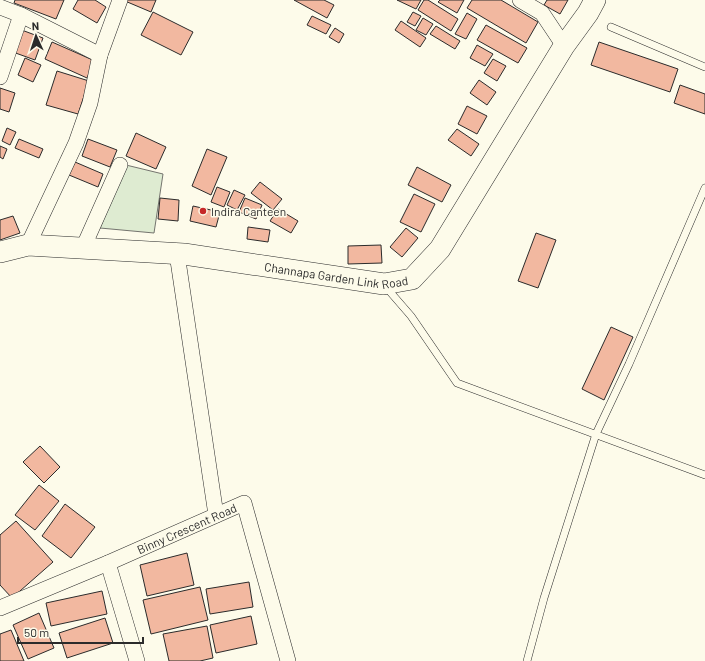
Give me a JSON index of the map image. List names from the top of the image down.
{
  "streets": {
    "street": ["Channapa Garden Link Road", "Binny Crescent Road"]
  },
  "places": ["Indira Canteen"],
  "scale_bar": "50 m",
  "north": "top"
}
